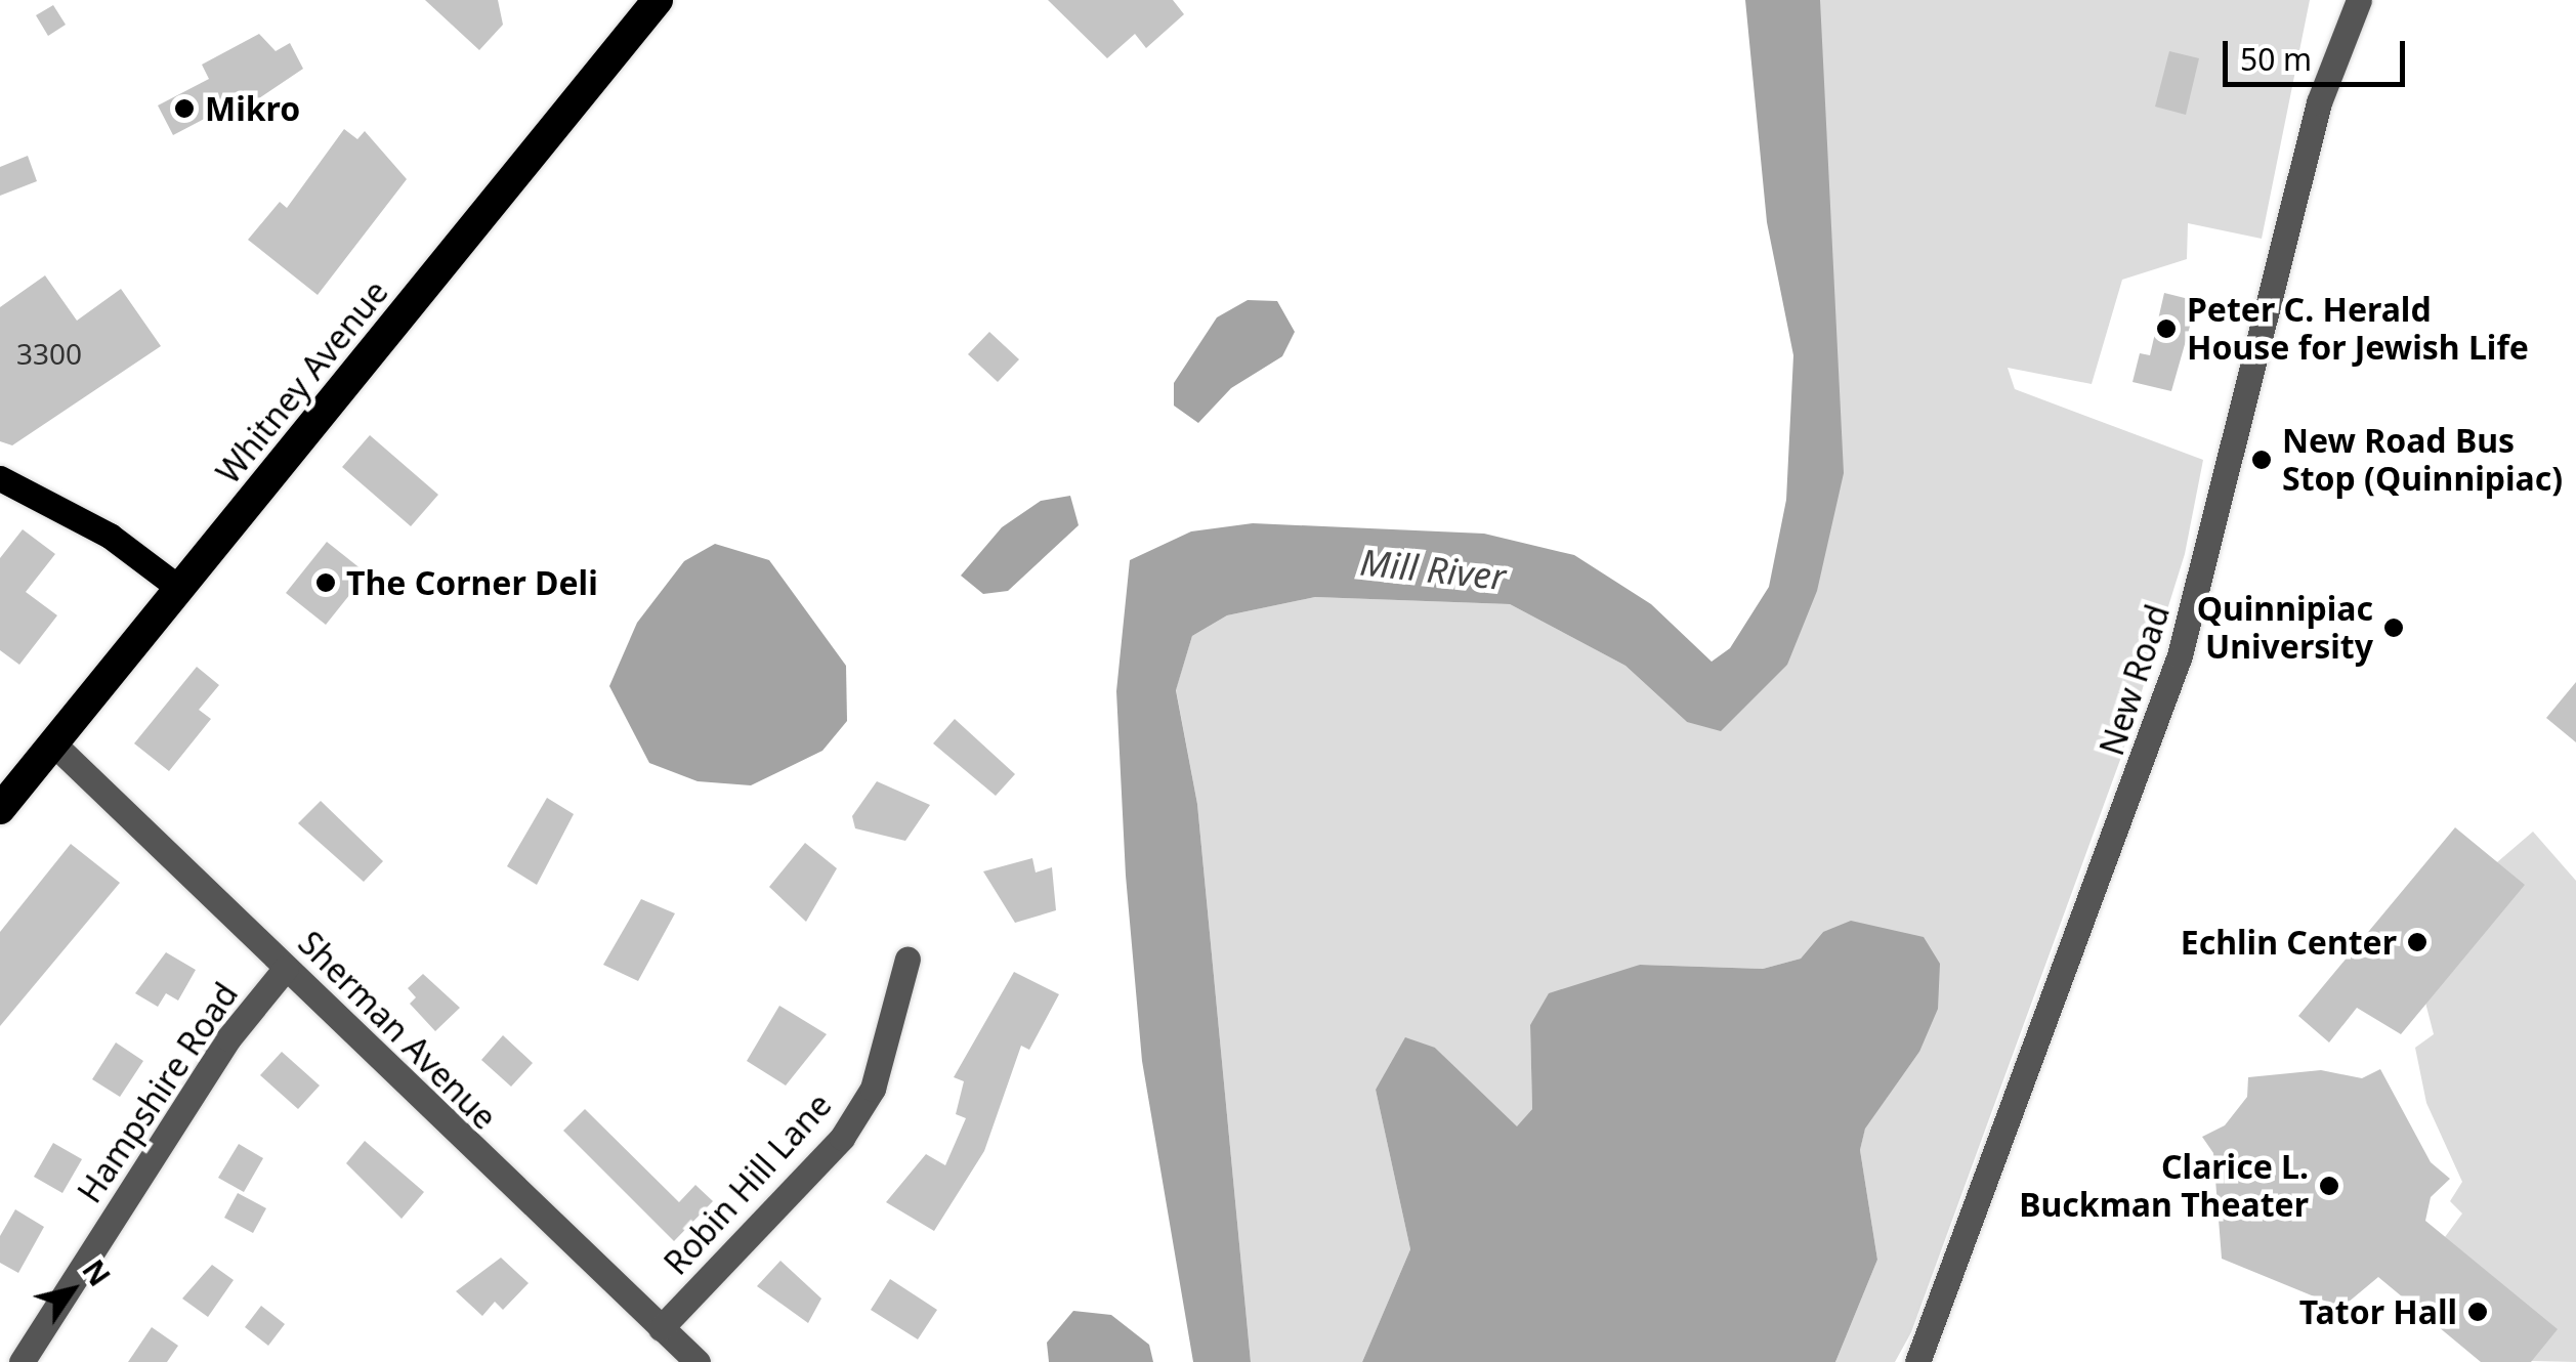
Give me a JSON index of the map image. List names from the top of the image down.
{
  "streets": {
    "highway": ["Whitney Avenue"],
    "street": [
      "New Road",
      "Sherman Avenue",
      "Hampshire Road",
      "Robin Hill Lane"
    ]
  },
  "crossings": [
    ["Whitney Avenue", "Sherman Avenue"],
    ["Sherman Avenue", "Hampshire Road"],
    ["Sherman Avenue", "Robin Hill Lane"]
  ],
  "water": ["Mill River"],
  "places": [
    "Mikro",
    "Peter C. Herald House for Jewish Life",
    "New Road Bus Stop (Quinnipiac)",
    "The Corner Deli",
    "Quinnipiac University",
    "Echlin Center",
    "Clarice L. Buckman Theater",
    "Tator Hall"
  ],
  "house_numbers": ["3300"],
  "scale_bar": "50 m",
  "north": "top right"
}
